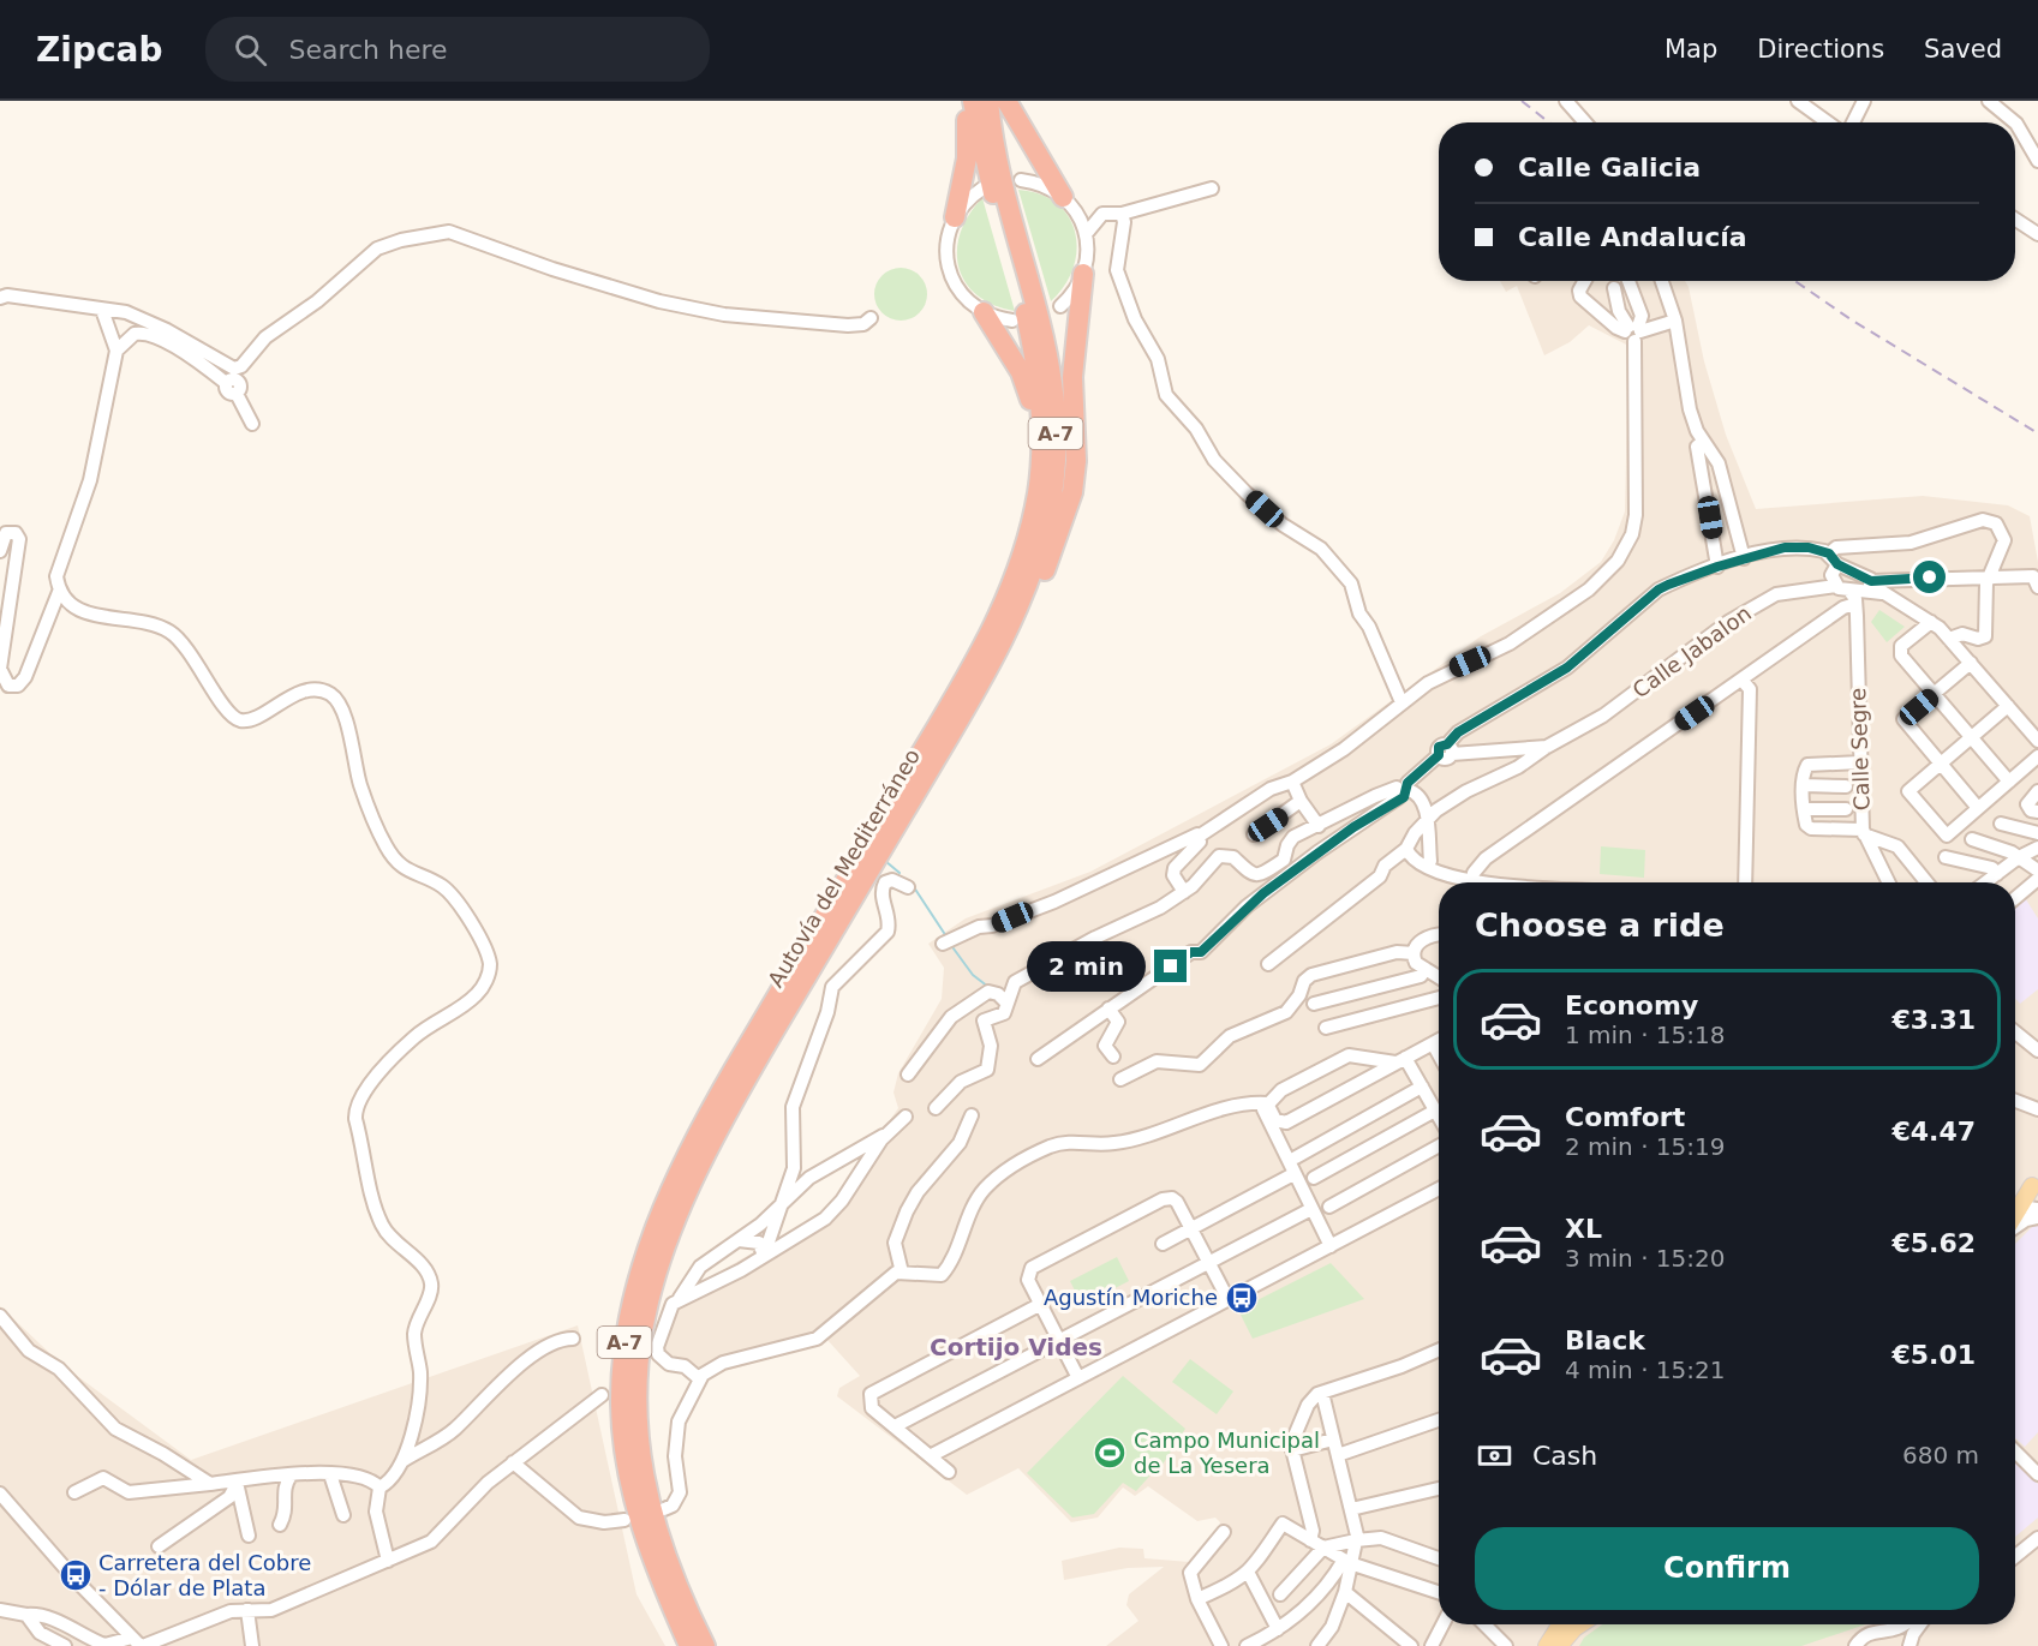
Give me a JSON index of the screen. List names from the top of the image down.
{
  "streets": {
    "highway": ["A-7", "Autovía del Mediterráneo"],
    "street": ["Calle Jabalon", "Calle Segre"]
  },
  "crossings": [
    ["Calle Jabalon", "Calle Segre"]
  ],
  "districts": ["Cortijo Vides"],
  "places": {
    "bus stop": ["Agustín Moriche", "Carretera del Cobre - Dólar de Plata"],
    "sports": ["Campo Municipal de La Yesera"]
  },
  "page": {
    "header": "Zipcab",
    "search": "Search here",
    "nav": ["Map", "Directions", "Saved"],
    "banner": ["Calle Galicia", "Calle Andalucía"],
    "heading": "Choose a ride",
    "bubble": "2 min",
    "list": [
      {
        "name": "Economy",
        "note": "1 min · 15:18",
        "value": "€3.31"
      },
      {
        "name": "Comfort",
        "note": "2 min · 15:19",
        "value": "€4.47"
      },
      {
        "name": "XL",
        "note": "3 min · 15:20",
        "value": "€5.62"
      },
      {
        "name": "Black",
        "note": "4 min · 15:21",
        "value": "€5.01"
      }
    ],
    "pay": ["Cash", "680 m"],
    "buttons": "Confirm"
  }
}
